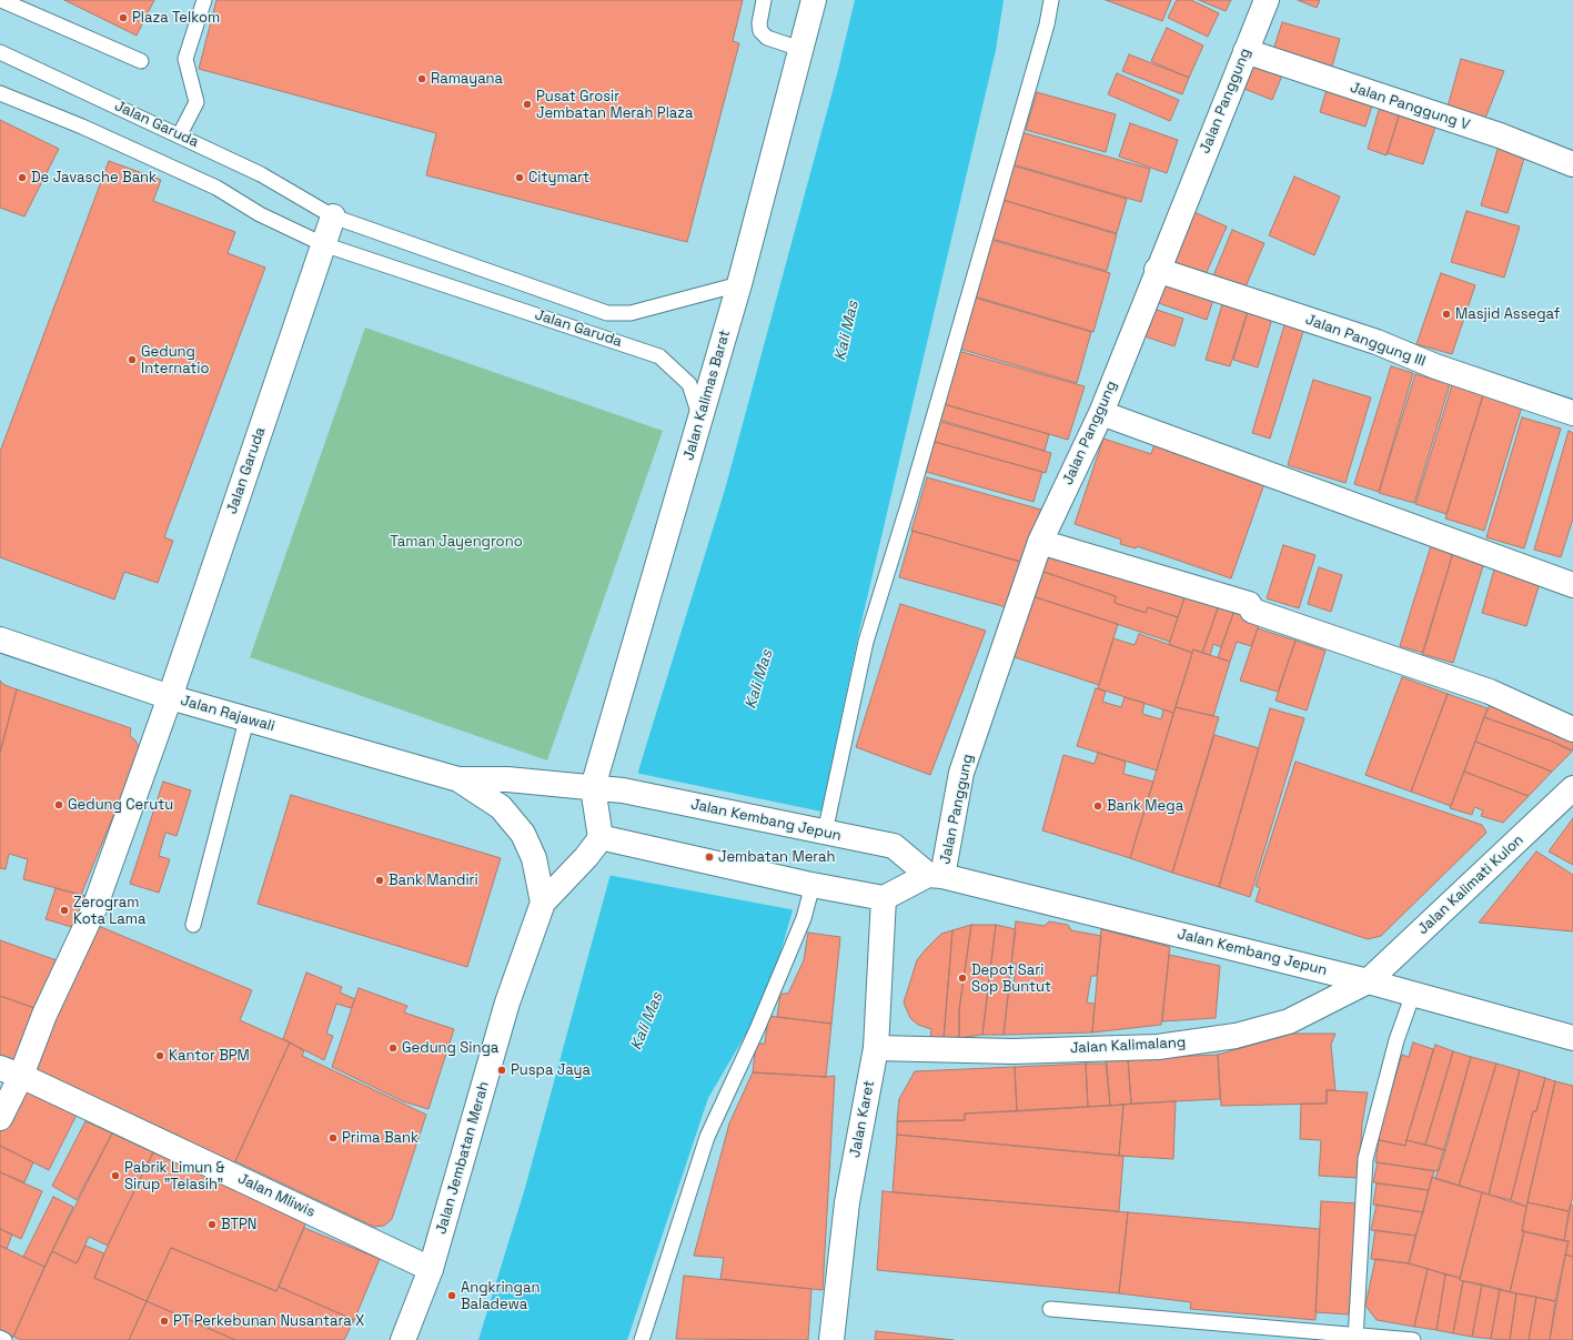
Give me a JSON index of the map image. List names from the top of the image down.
{
  "streets": {
    "street": [
      "Jalan Panggung",
      "Jalan Panggung V",
      "Jalan Garuda",
      "Jalan Panggung III",
      "Jalan Kalimas Barat",
      "Jalan Rajawali",
      "Jalan Kembang Jepun",
      "Jalan Kalimati Kulon",
      "Jalan Kalimalang",
      "Jalan Karet",
      "Jalan Jembatan Merah",
      "Jalan Mliwis"
    ]
  },
  "crossings": [
    ["Jalan Panggung", "Jalan Panggung V"],
    ["Jalan Panggung", "Jalan Panggung III"],
    ["Jalan Panggung", "Jalan Kembang Jepun"],
    ["Jalan Garuda", "Jalan Kalimas Barat"],
    ["Jalan Garuda", "Jalan Rajawali"],
    ["Jalan Garuda", "Jalan Mliwis"],
    ["Jalan Kalimas Barat", "Jalan Rajawali"],
    ["Jalan Kalimas Barat", "Jalan Kembang Jepun"],
    ["Jalan Rajawali", "Jalan Kembang Jepun"],
    ["Jalan Rajawali", "Jalan Jembatan Merah"],
    ["Jalan Kembang Jepun", "Jalan Kalimati Kulon"],
    ["Jalan Kembang Jepun", "Jalan Kalimalang"],
    ["Jalan Kalimati Kulon", "Jalan Kalimalang"],
    ["Jalan Kalimalang", "Jalan Karet"],
    ["Jalan Jembatan Merah", "Jalan Mliwis"]
  ],
  "water": ["Kali Mas"],
  "parks": ["Taman Jayengrono"],
  "places": [
    "Plaza Telkom",
    "Ramayana",
    "Pusat Grosir Jembatan Merah Plaza",
    "De Javasche Bank",
    "Citymart",
    "Masjid Assegaf",
    "Gedung Internatio",
    "Gedung Cerutu",
    "Bank Mega",
    "Jembatan Merah",
    "Bank Mandiri",
    "Zerogram Kota Lama",
    "Depot Sari Sop Buntut",
    "Gedung Singa",
    "Kantor BPM",
    "Puspa Jaya",
    "Prima Bank",
    "Pabrik Limun & Sirup \"Telasih\"",
    "BTPN",
    "Angkringan Baladewa",
    "PT Perkebunan Nusantara X"
  ]
}
